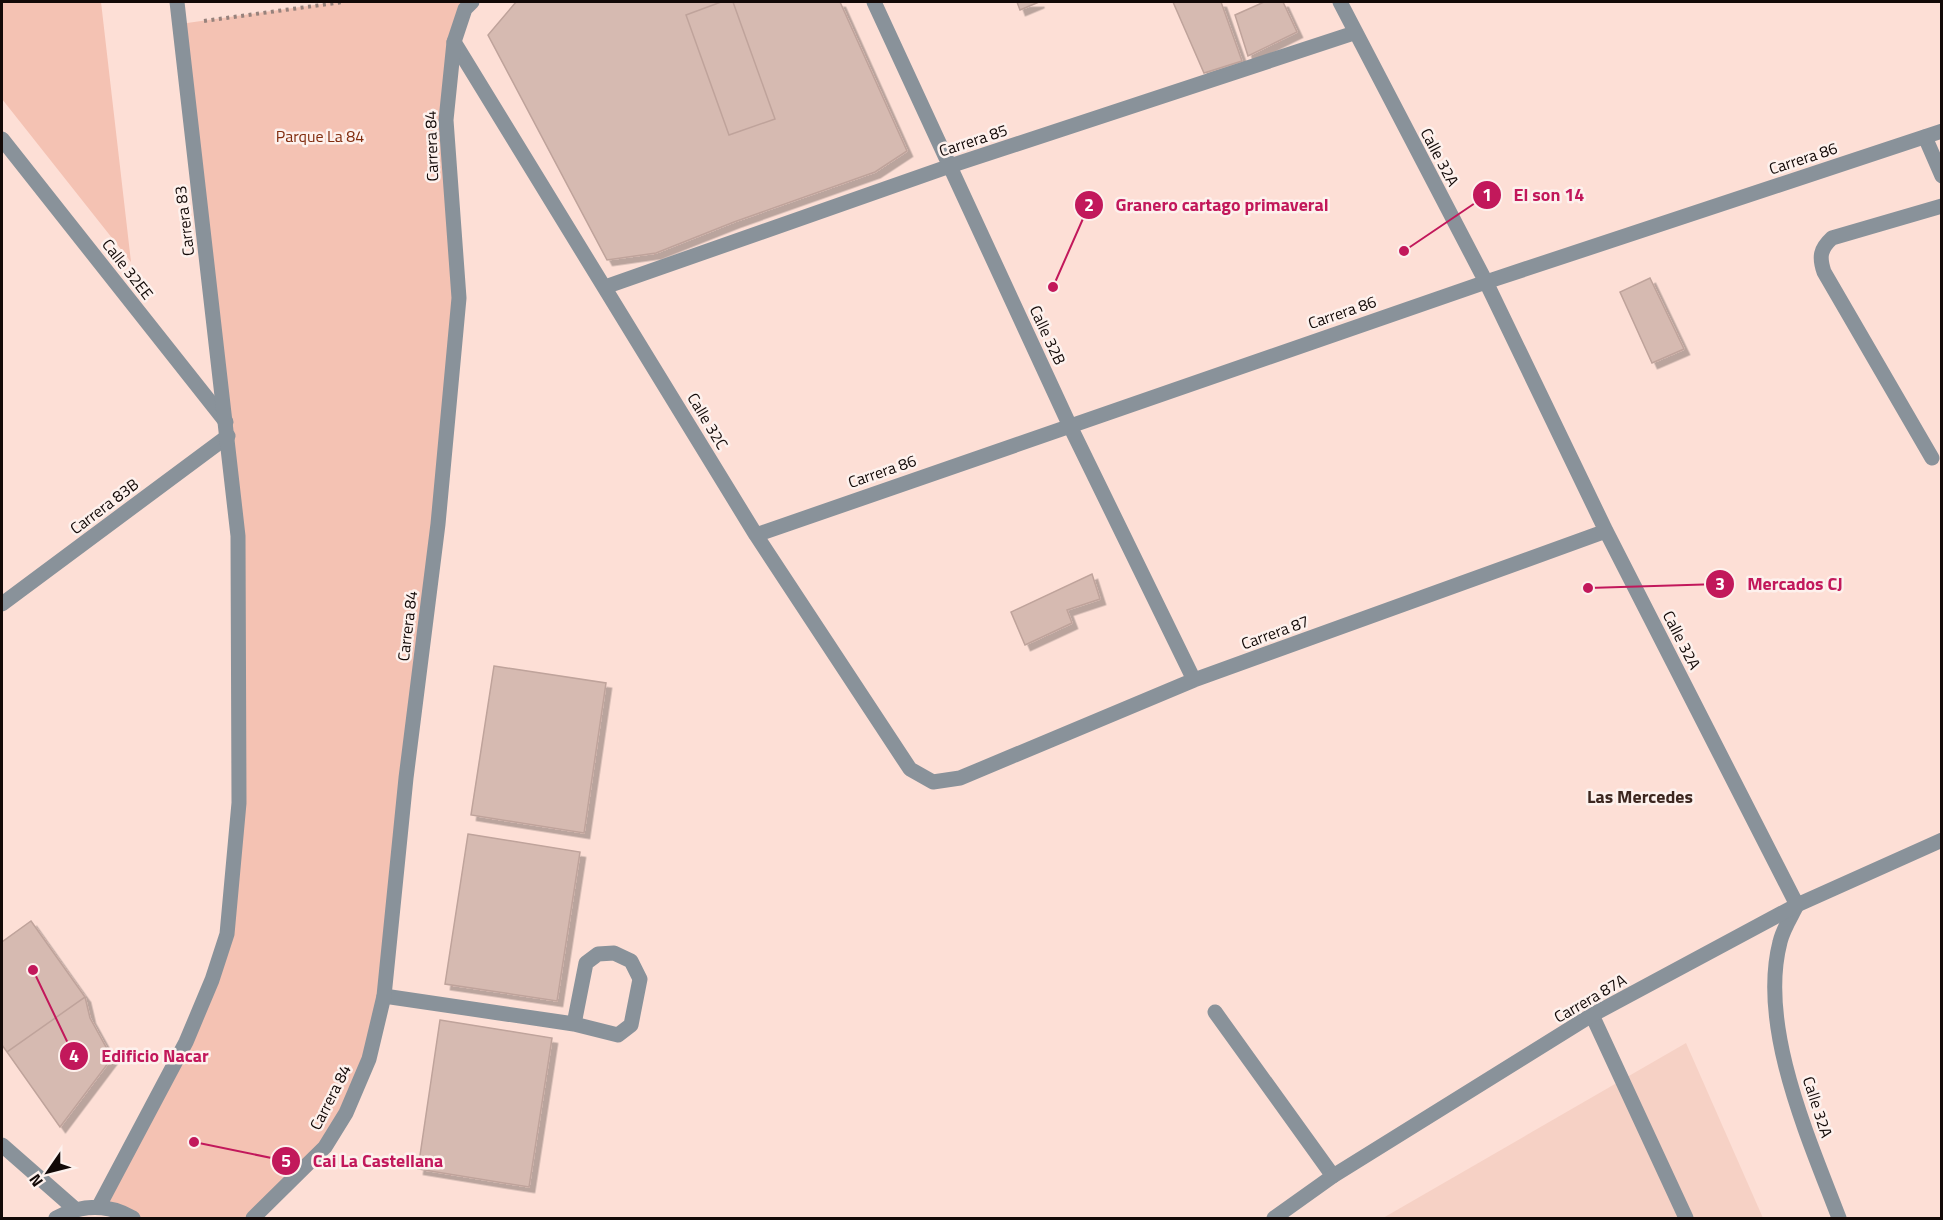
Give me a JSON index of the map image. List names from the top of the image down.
{
  "streets": {
    "street": [
      "Carrera 85",
      "Carrera 84",
      "Calle 32A",
      "Carrera 86",
      "Carrera 83",
      "Calle 32EE",
      "Calle 32B",
      "Calle 32C",
      "Carrera 83B",
      "Carrera 87",
      "Carrera 87A"
    ]
  },
  "crossings": [
    ["Carrera 85", "Calle 32A"],
    ["Carrera 85", "Calle 32B"],
    ["Carrera 85", "Calle 32C"],
    ["Carrera 84", "Calle 32C"],
    ["Calle 32A", "Carrera 86"],
    ["Calle 32A", "Carrera 87"],
    ["Calle 32A", "Carrera 87A"],
    ["Carrera 86", "Calle 32B"],
    ["Carrera 86", "Calle 32C"],
    ["Carrera 83", "Calle 32EE"],
    ["Carrera 83", "Carrera 83B"],
    ["Calle 32EE", "Carrera 83B"],
    ["Calle 32B", "Carrera 87"],
    ["Calle 32C", "Carrera 87"]
  ],
  "districts": ["Las Mercedes"],
  "parks": ["Parque La 84"],
  "places": [
    "El son 14",
    "Granero cartago primaveral",
    "Mercados CJ",
    "Edificio Nacar",
    "Cai La Castellana"
  ],
  "north": "bottom left"
}
